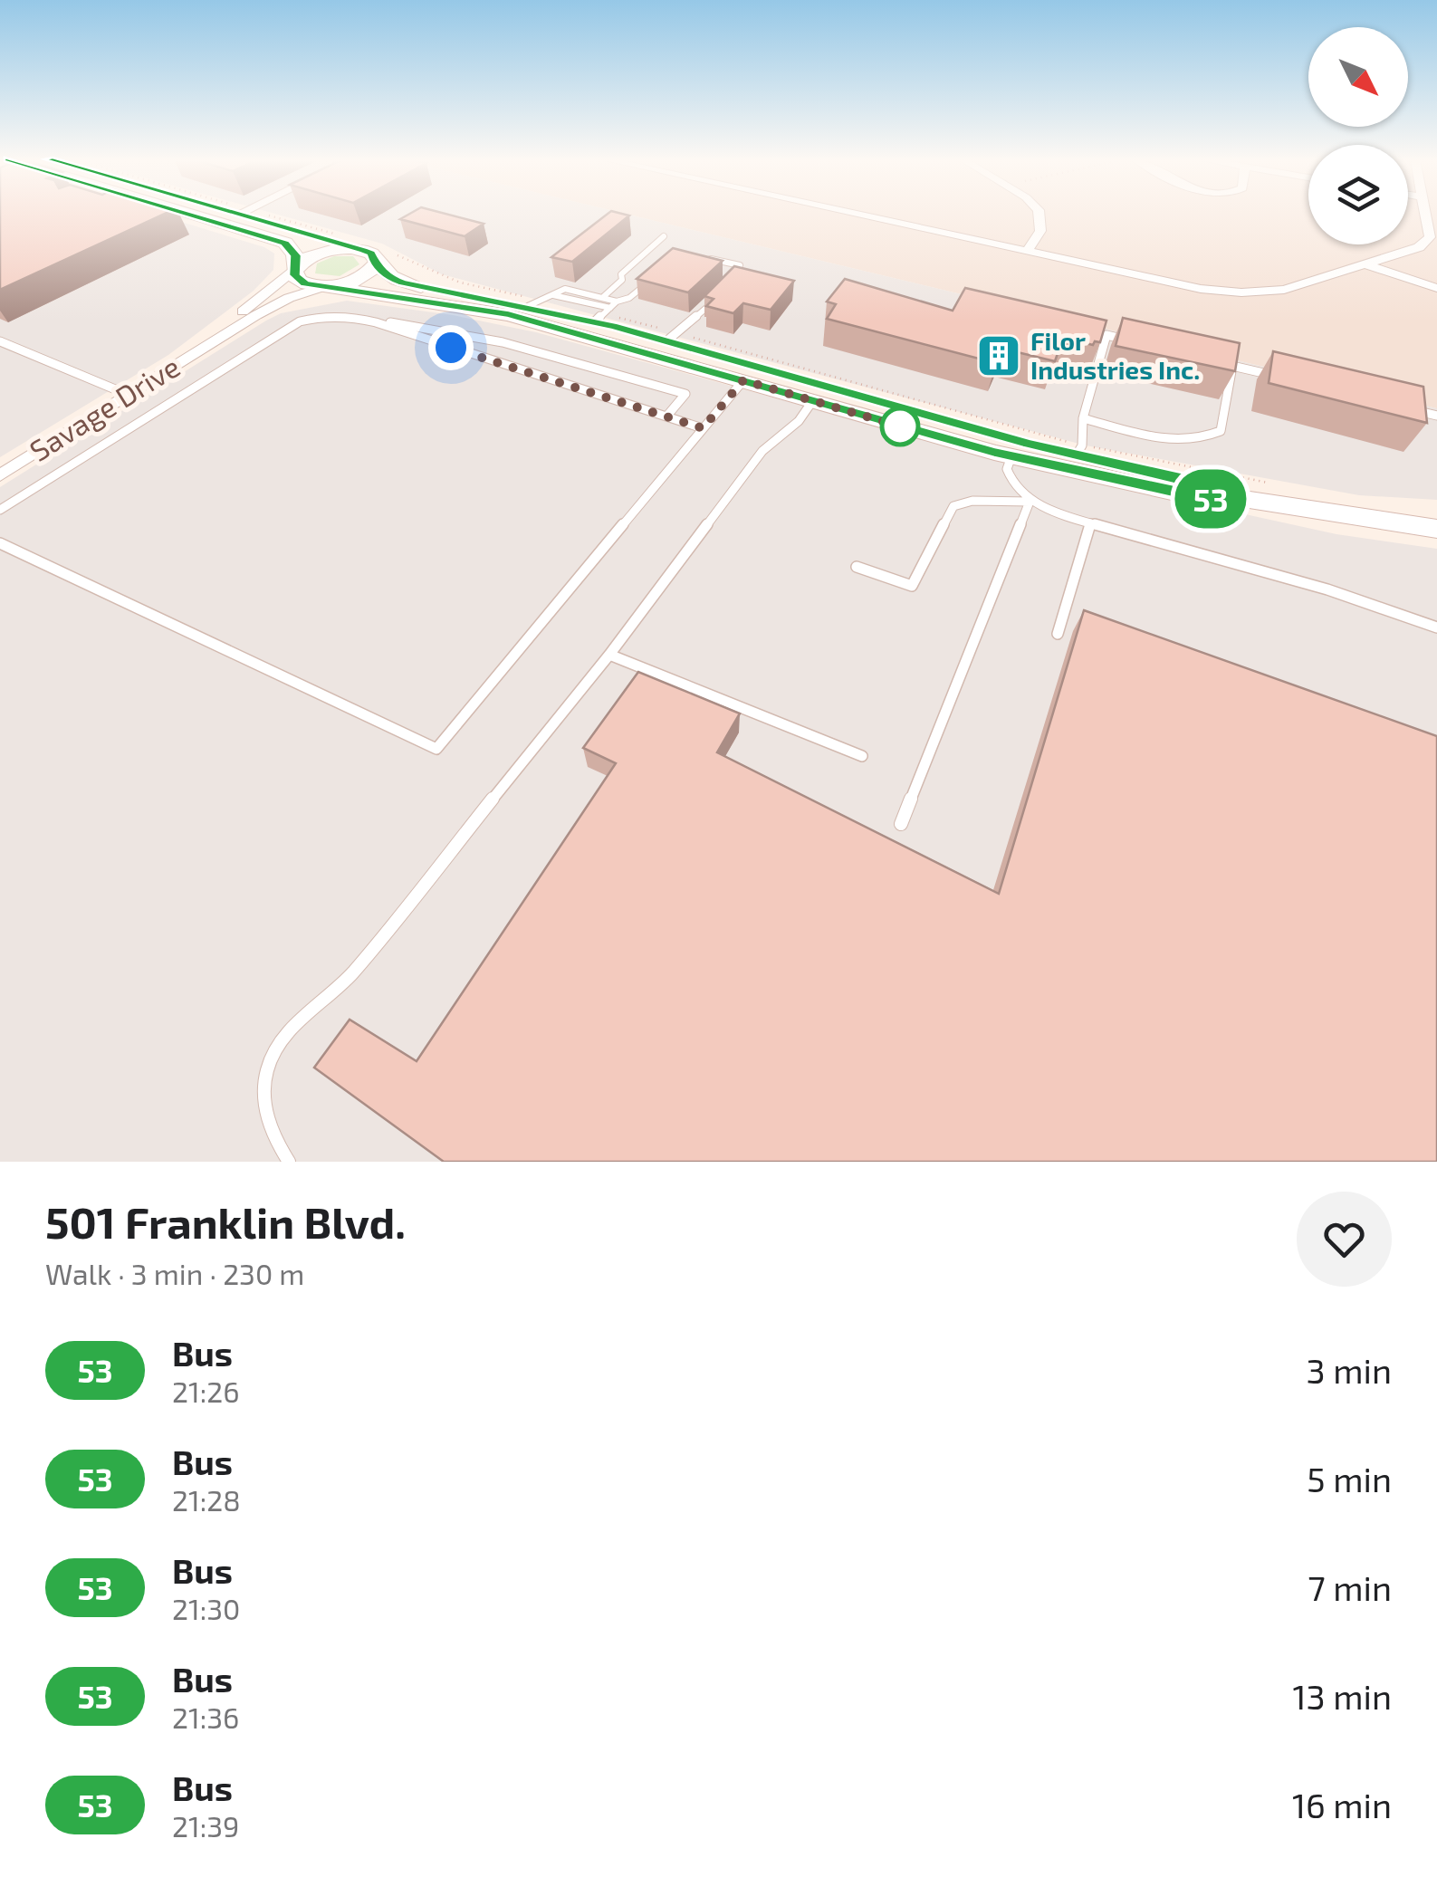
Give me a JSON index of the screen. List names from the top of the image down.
{
  "streets": {
    "street": ["Savage Drive"]
  },
  "places": {
    "building": ["Filor Industries Inc."]
  },
  "lines": ["bus line 53"],
  "north": "bottom right",
  "page": {
    "on_map": "53",
    "heading": ["501 Franklin Blvd.", "Walk · 3 min · 230 m"],
    "list": [
      {
        "mark": "53",
        "name": "Bus",
        "note": "21:26",
        "value": "3 min"
      },
      {
        "mark": "53",
        "name": "Bus",
        "note": "21:28",
        "value": "5 min"
      },
      {
        "mark": "53",
        "name": "Bus",
        "note": "21:30",
        "value": "7 min"
      },
      {
        "mark": "53",
        "name": "Bus",
        "note": "21:36",
        "value": "13 min"
      },
      {
        "mark": "53",
        "name": "Bus",
        "note": "21:39",
        "value": "16 min"
      }
    ]
  }
}
